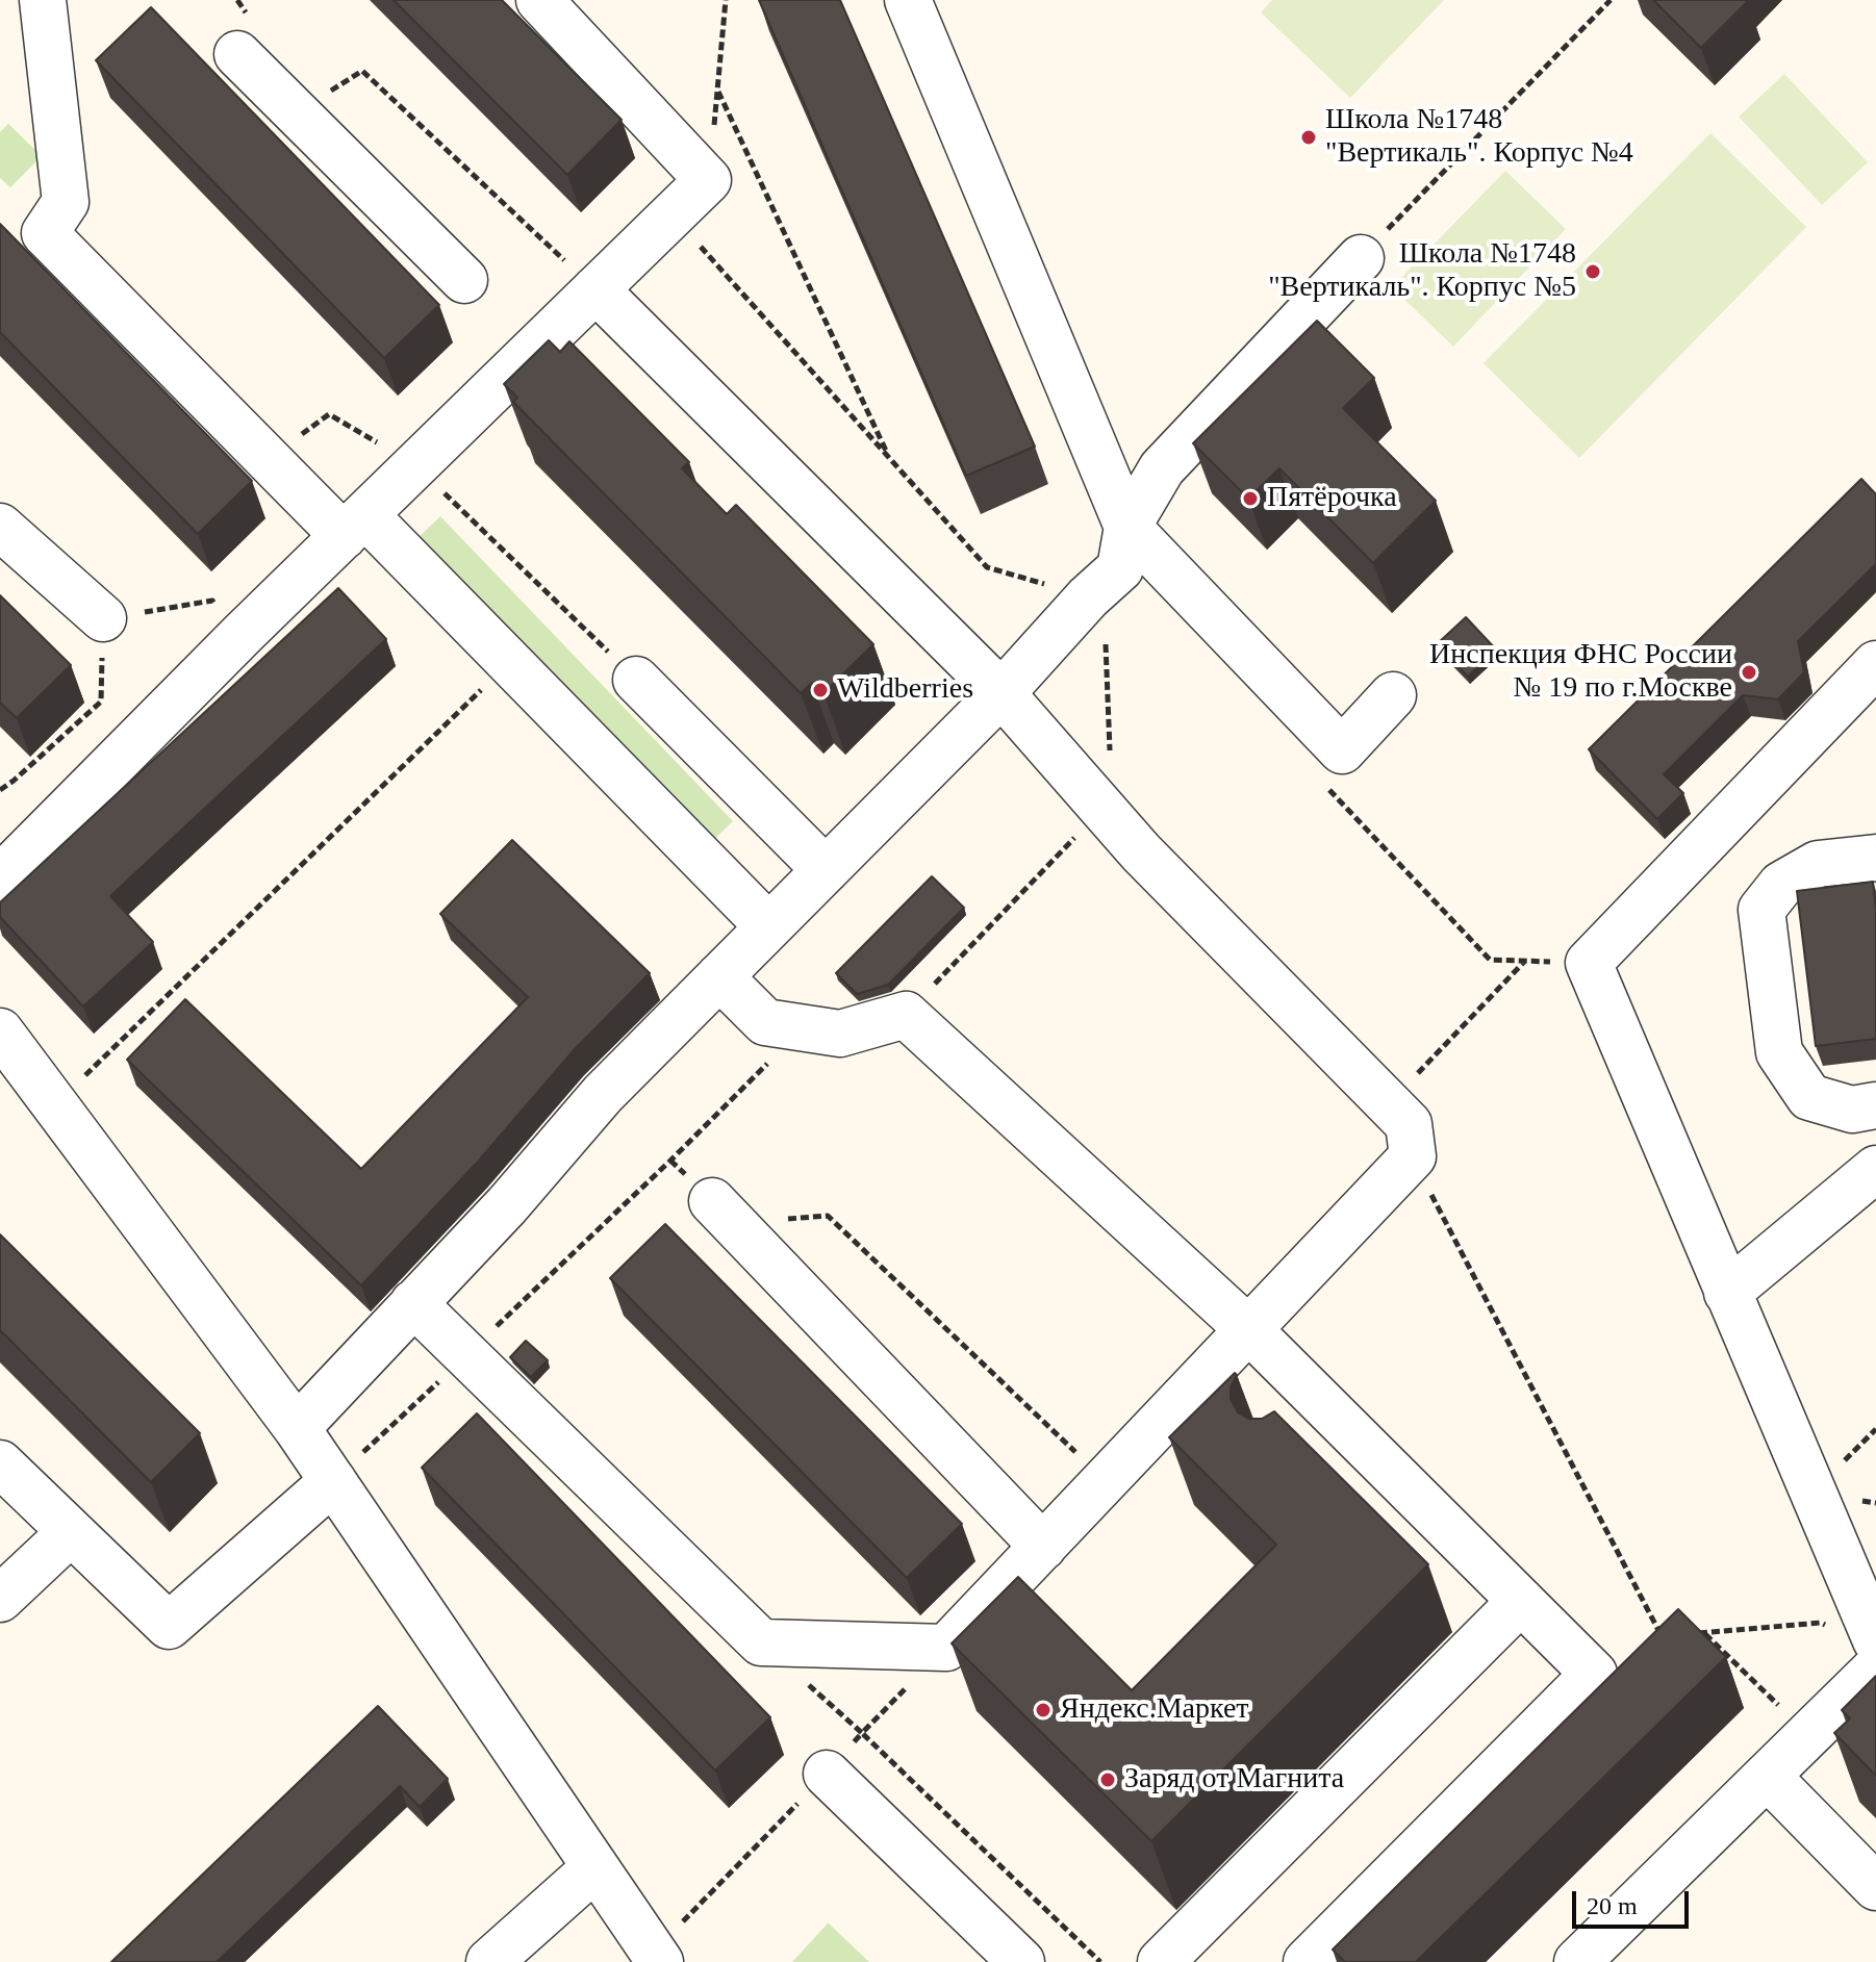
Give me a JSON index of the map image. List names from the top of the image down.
{
  "places": [
    "Школа №1748 \"Вертикаль\". Корпус №4",
    "Школа №1748 \"Вертикаль\". Корпус №5",
    "Пятёрочка",
    "Инспекция ФНС России № 19 по г.Москве",
    "Wildberries",
    "Яндекс.Маркет",
    "Заряд от Магнита"
  ],
  "scale_bar": "20 m"
}
